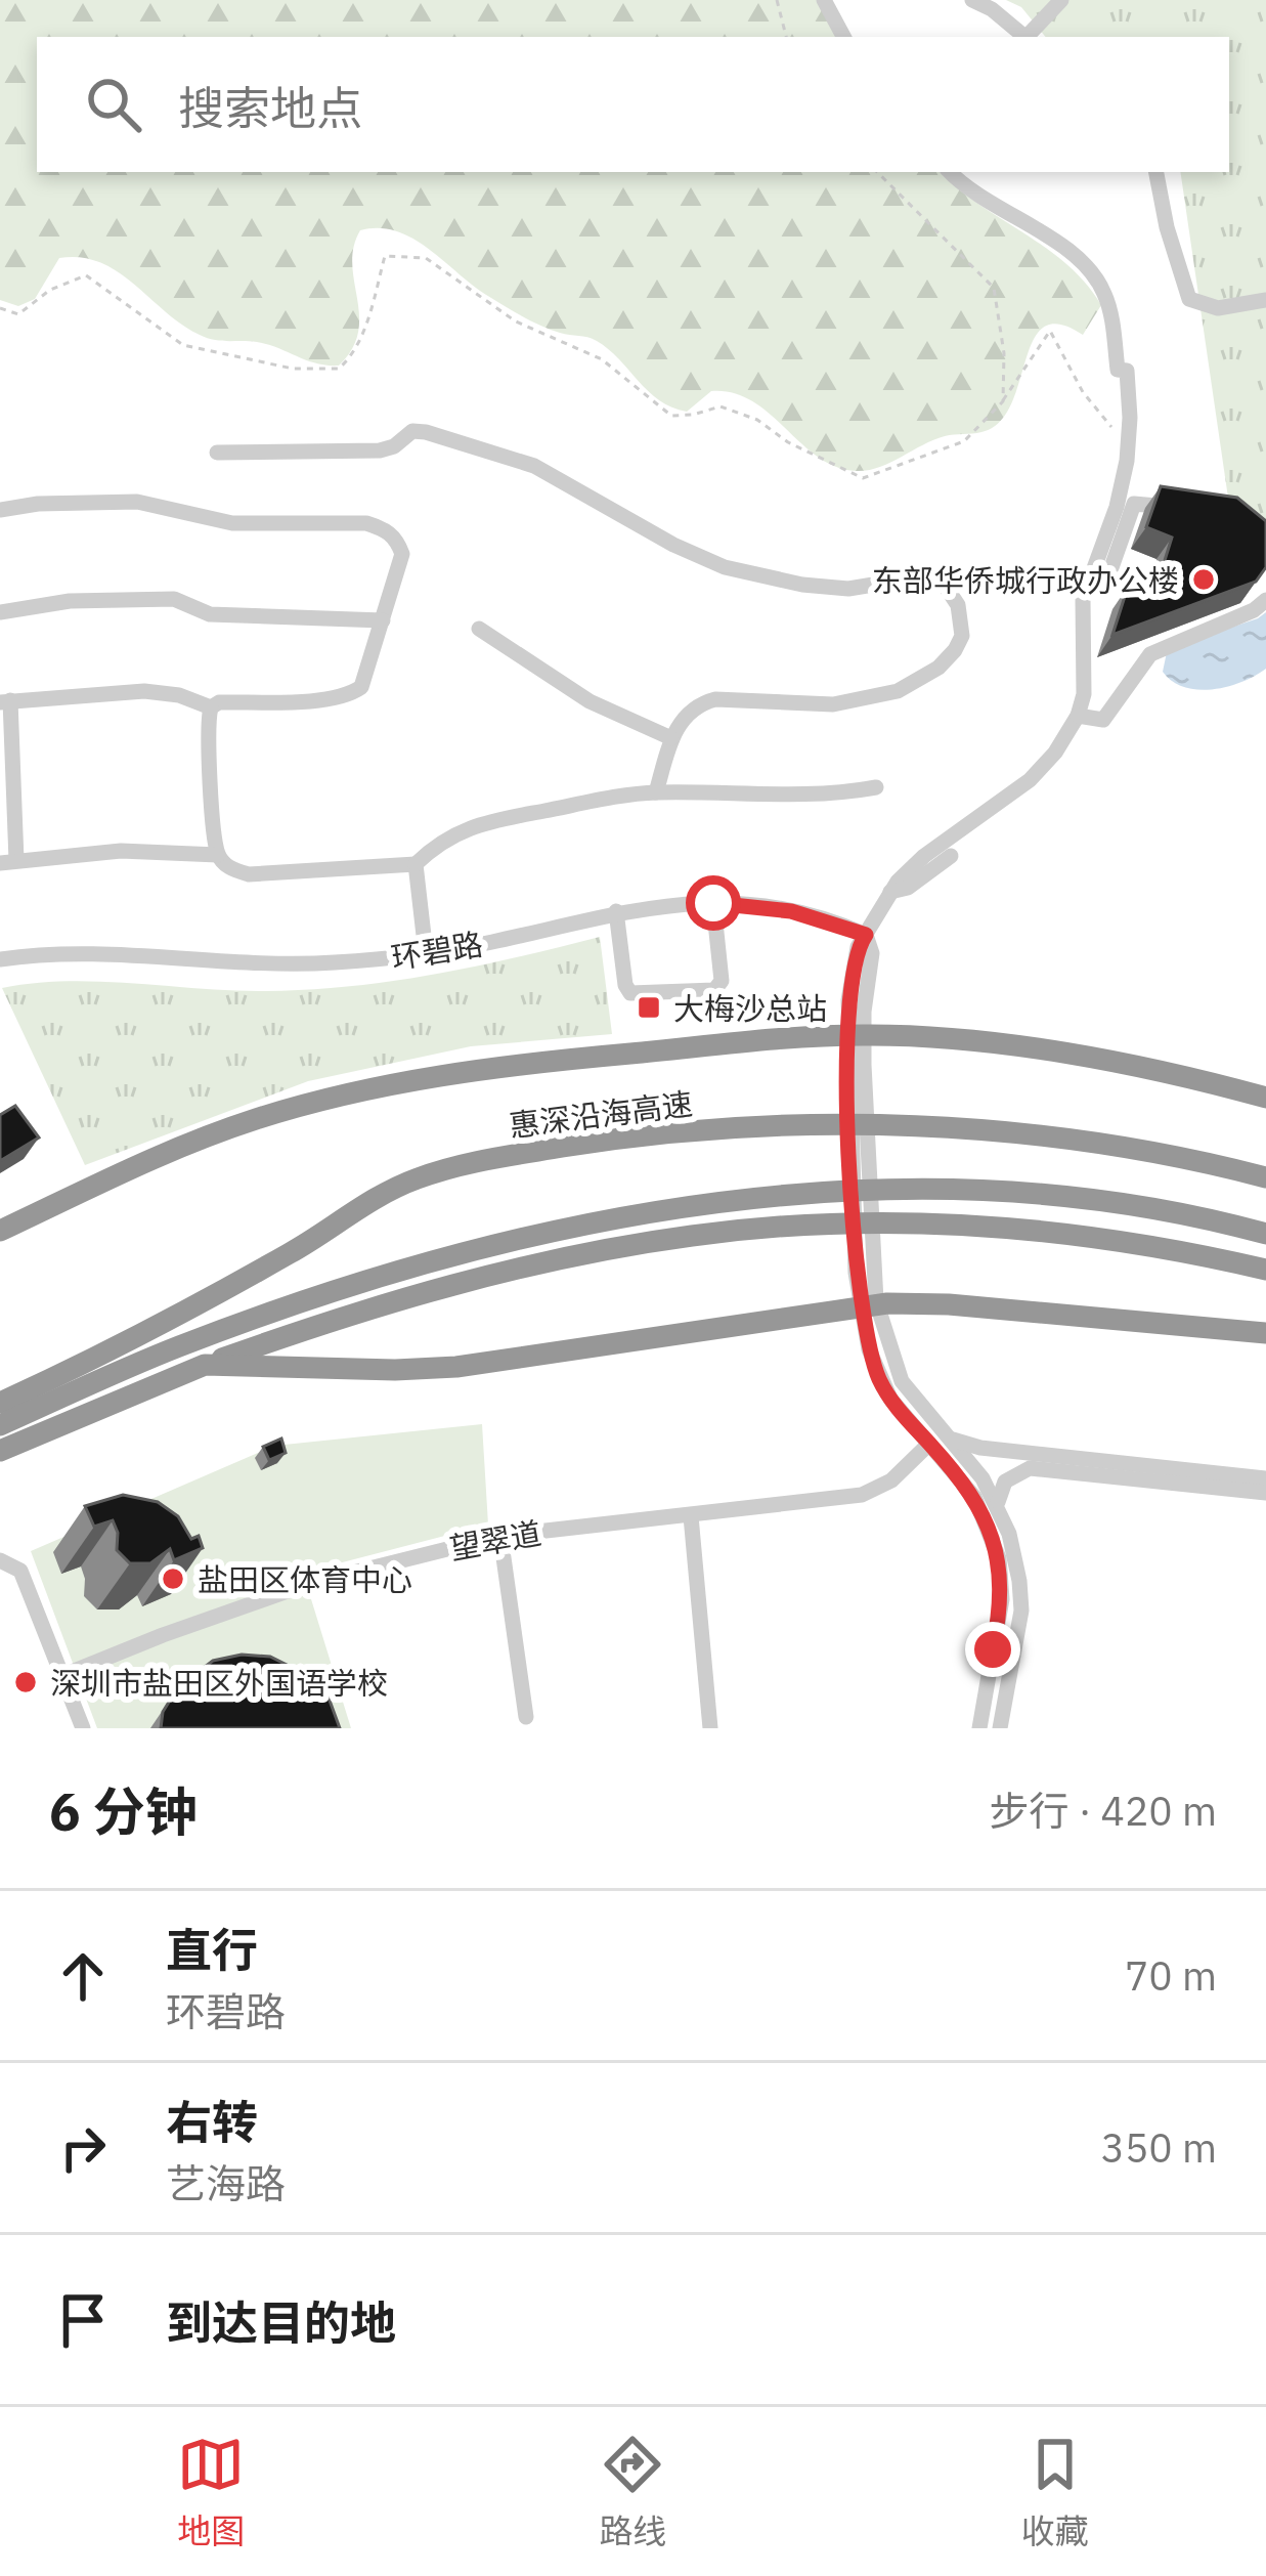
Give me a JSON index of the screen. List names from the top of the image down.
{
  "streets": {
    "highway": ["惠深沿海高速"],
    "street": ["环碧路", "望翠道"]
  },
  "places": {
    "other": ["东部华侨城行政办公楼", "盐田区体育中心", "深圳市盐田区外国语学校"],
    "transit": ["大梅沙总站"]
  },
  "page": {
    "search": "搜索地点",
    "heading": ["6 分钟", "步行 · 420 m"],
    "list": [
      ["直行", "环碧路", "70 m"],
      ["右转", "艺海路", "350 m"],
      "到达目的地"
    ],
    "nav": ["地图", "路线", "收藏"]
  }
}
